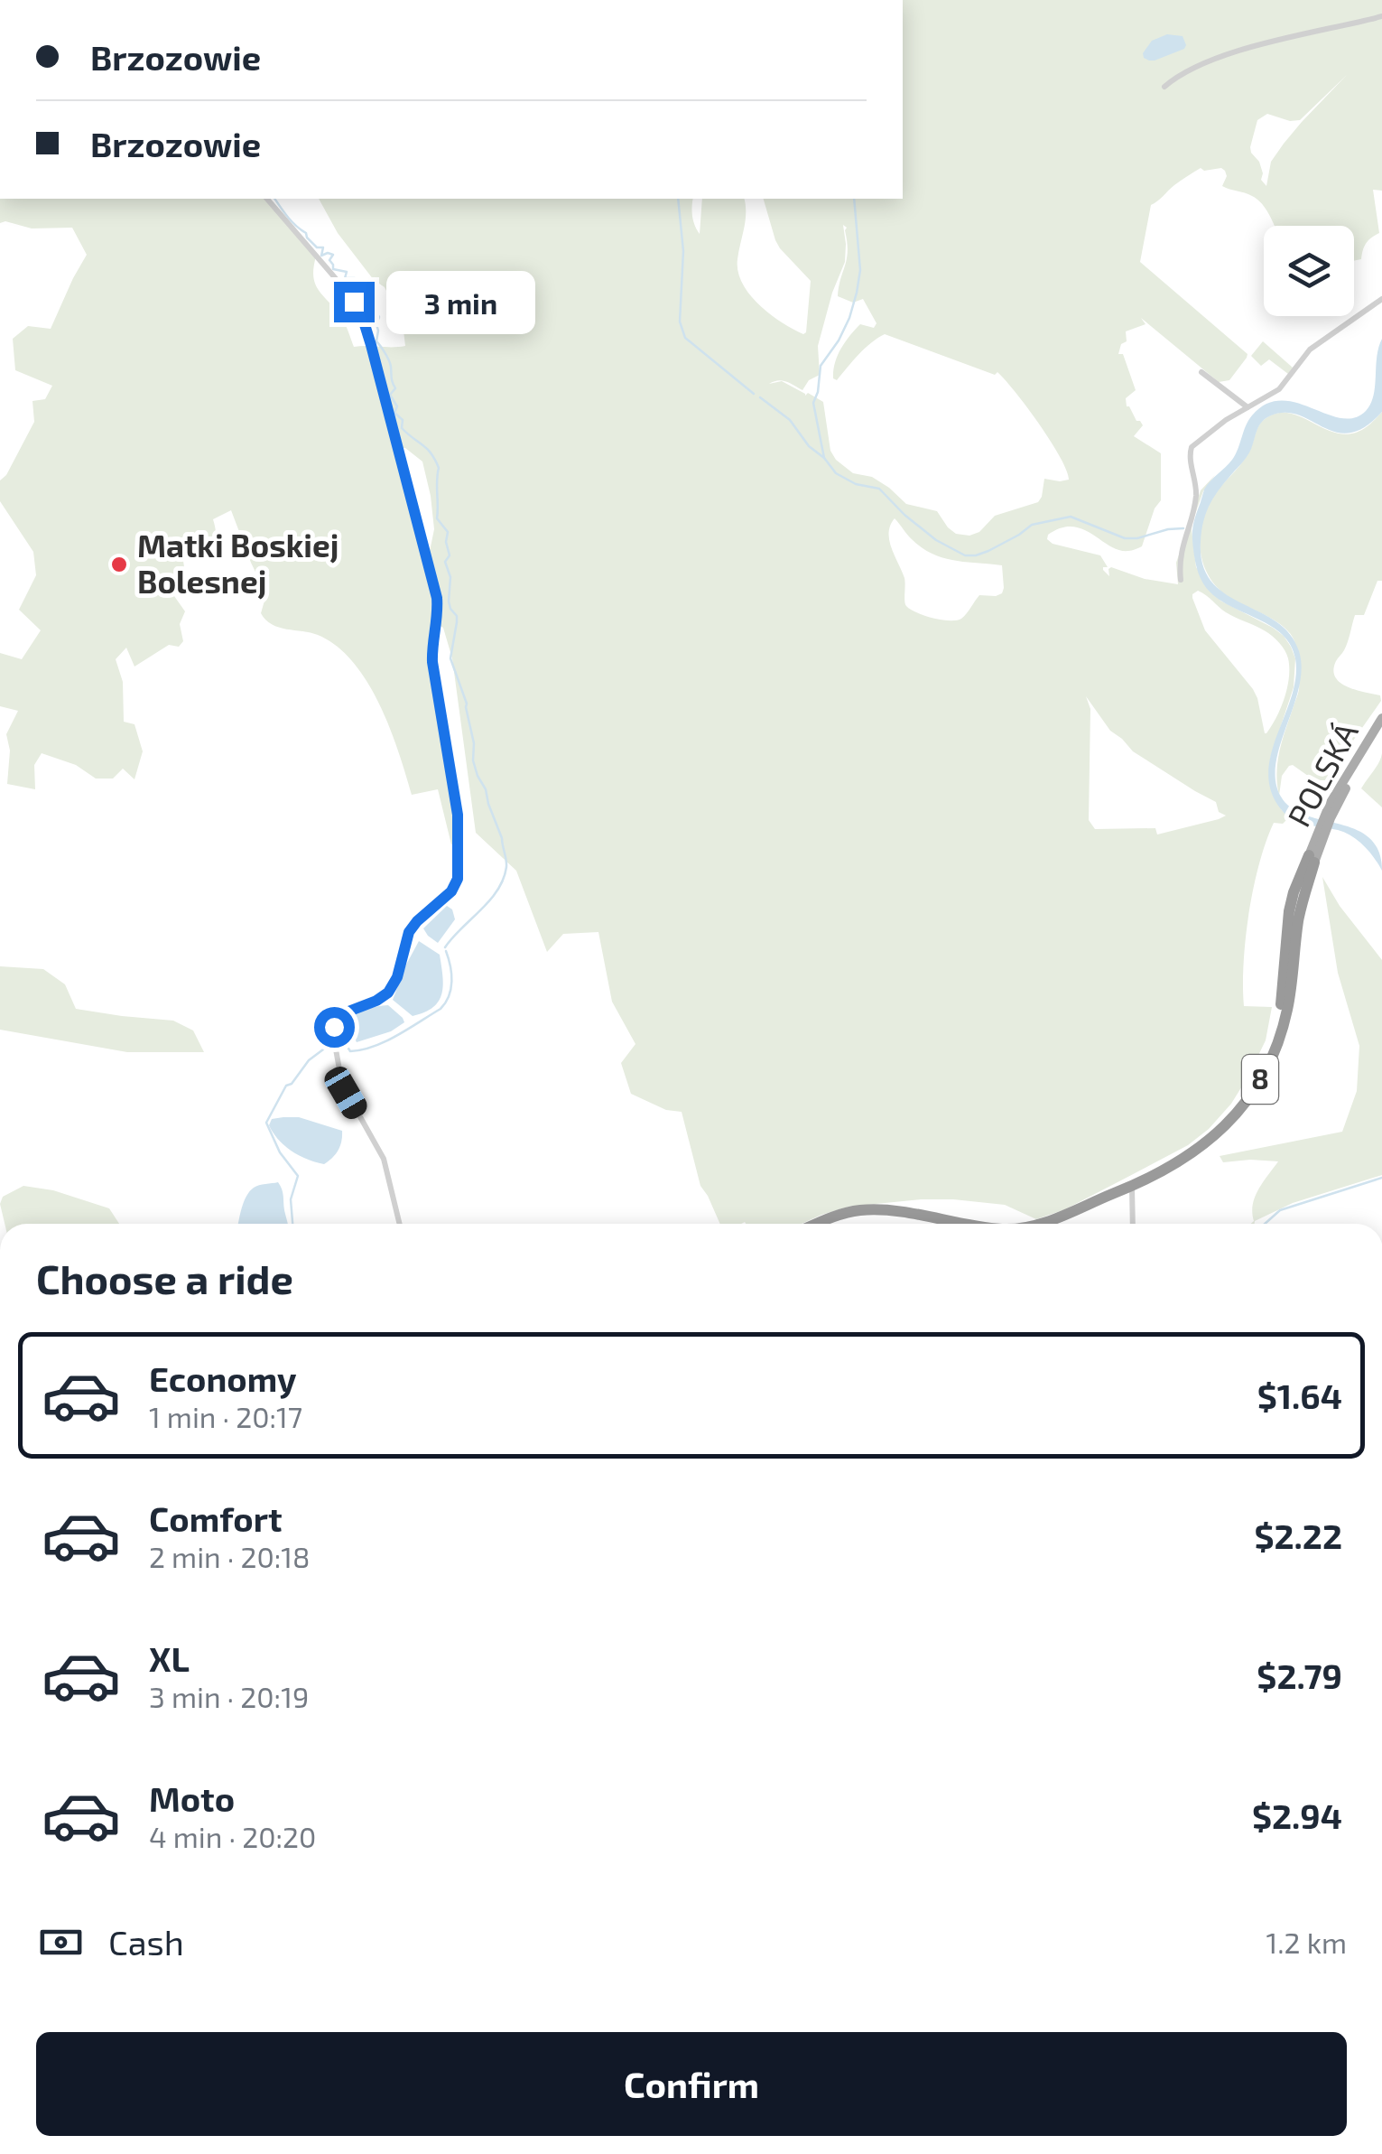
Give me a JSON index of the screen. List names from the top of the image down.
{
  "streets": {
    "highway": ["8"],
    "main road": ["POLSKÁ"]
  },
  "crossings": [
    ["POLSKÁ", "8"]
  ],
  "places": ["Matki Boskiej Bolesnej"],
  "page": {
    "banner": ["Brzozowie", "Brzozowie"],
    "bubble": "3 min",
    "heading": "Choose a ride",
    "list": [
      {
        "name": "Economy",
        "note": "1 min · 20:17",
        "value": "$1.64"
      },
      {
        "name": "Comfort",
        "note": "2 min · 20:18",
        "value": "$2.22"
      },
      {
        "name": "XL",
        "note": "3 min · 20:19",
        "value": "$2.79"
      },
      {
        "name": "Moto",
        "note": "4 min · 20:20",
        "value": "$2.94"
      }
    ],
    "pay": ["Cash", "1.2 km"],
    "buttons": "Confirm"
  }
}
